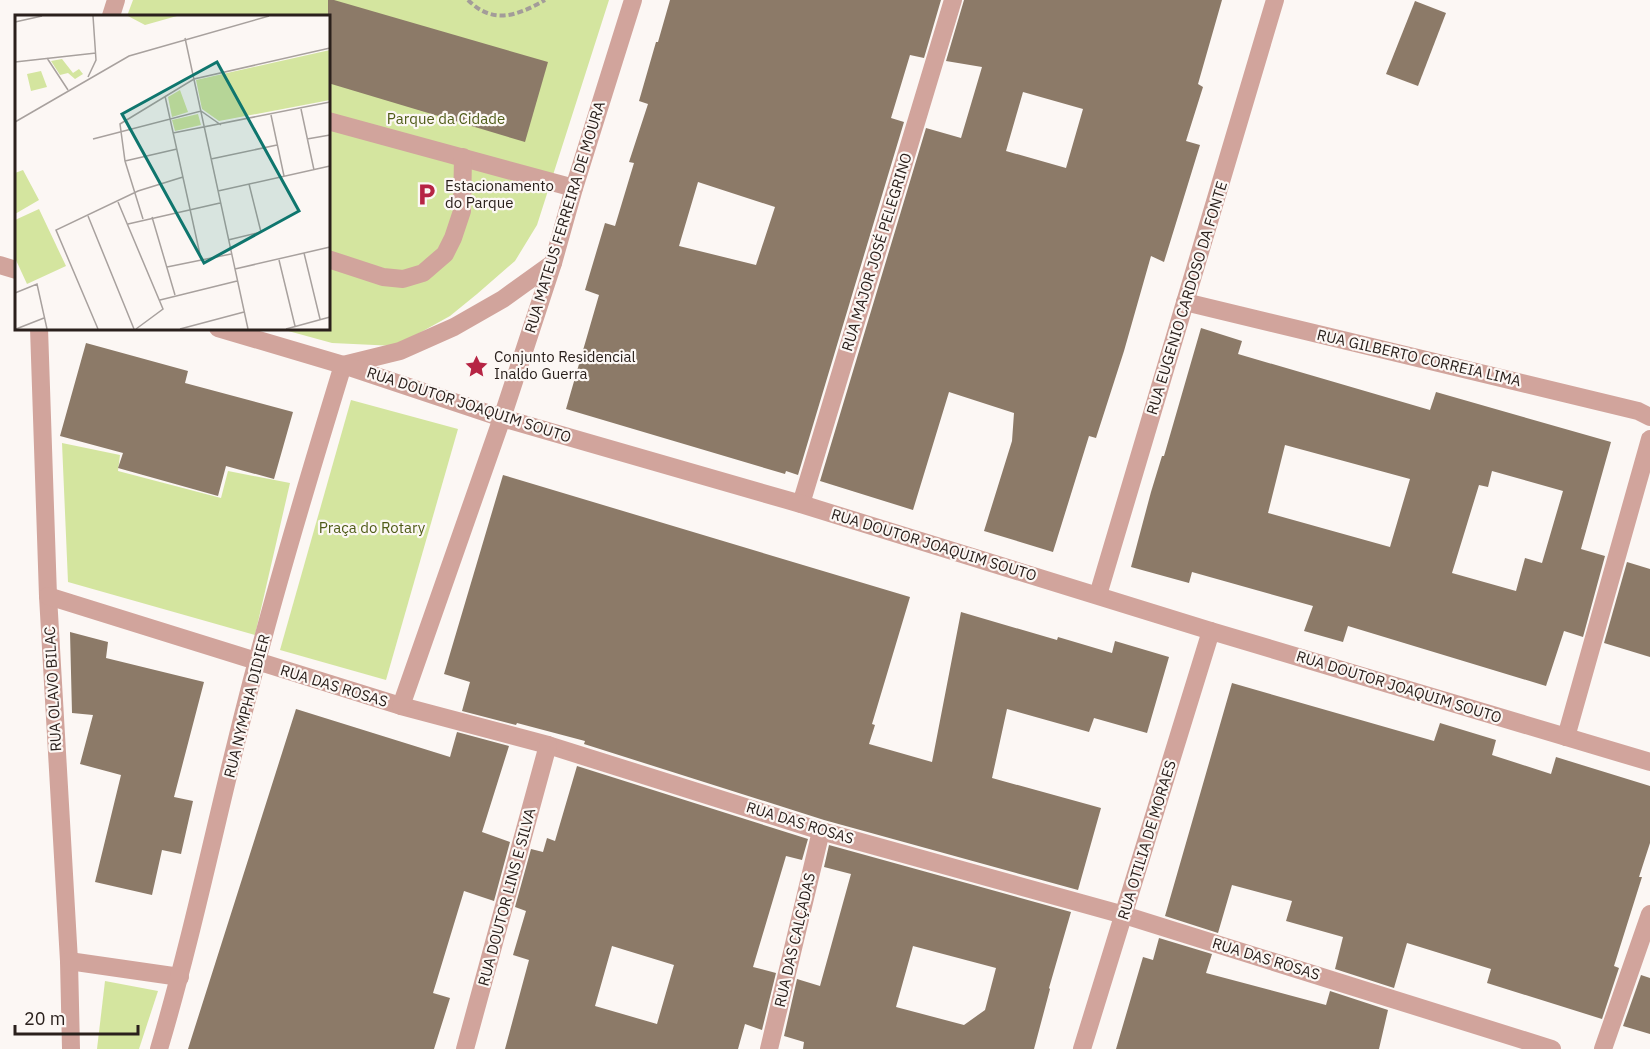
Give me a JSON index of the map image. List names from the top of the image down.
{
  "streets": {
    "street": [
      "RUA MATEUS FERREIRA DE MOURA",
      "RUA MAJOR JOSÉ PELEGRINO",
      "RUA EUGENIO CARDOSO DA FONTE",
      "RUA GILBERTO CORREIA LIMA",
      "RUA DOUTOR JOAQUIM SOUTO",
      "RUA DAS ROSAS",
      "RUA OLAVO BILAC",
      "RUA NYMPHA DIDIER",
      "RUA OTILIA DE MORAES",
      "RUA DOUTOR LINS E SILVA",
      "RUA DAS CALÇADAS"
    ]
  },
  "crossings": [
    ["RUA MATEUS FERREIRA DE MOURA", "RUA DOUTOR JOAQUIM SOUTO"],
    ["RUA MATEUS FERREIRA DE MOURA", "RUA DAS ROSAS"],
    ["RUA MAJOR JOSÉ PELEGRINO", "RUA DOUTOR JOAQUIM SOUTO"],
    ["RUA EUGENIO CARDOSO DA FONTE", "RUA GILBERTO CORREIA LIMA"],
    ["RUA EUGENIO CARDOSO DA FONTE", "RUA DOUTOR JOAQUIM SOUTO"],
    ["RUA DOUTOR JOAQUIM SOUTO", "RUA NYMPHA DIDIER"],
    ["RUA DOUTOR JOAQUIM SOUTO", "RUA OTILIA DE MORAES"],
    ["RUA DAS ROSAS", "RUA OLAVO BILAC"],
    ["RUA DAS ROSAS", "RUA NYMPHA DIDIER"],
    ["RUA DAS ROSAS", "RUA OTILIA DE MORAES"],
    ["RUA DAS ROSAS", "RUA DOUTOR LINS E SILVA"],
    ["RUA DAS ROSAS", "RUA DAS CALÇADAS"]
  ],
  "parks": ["Parque da Cidade", "Praça do Rotary"],
  "places": {
    "parking": ["Estacionamento do Parque"],
    "place": ["Conjunto Residencial Inaldo Guerra"]
  },
  "scale_bar": "20 m"
}
